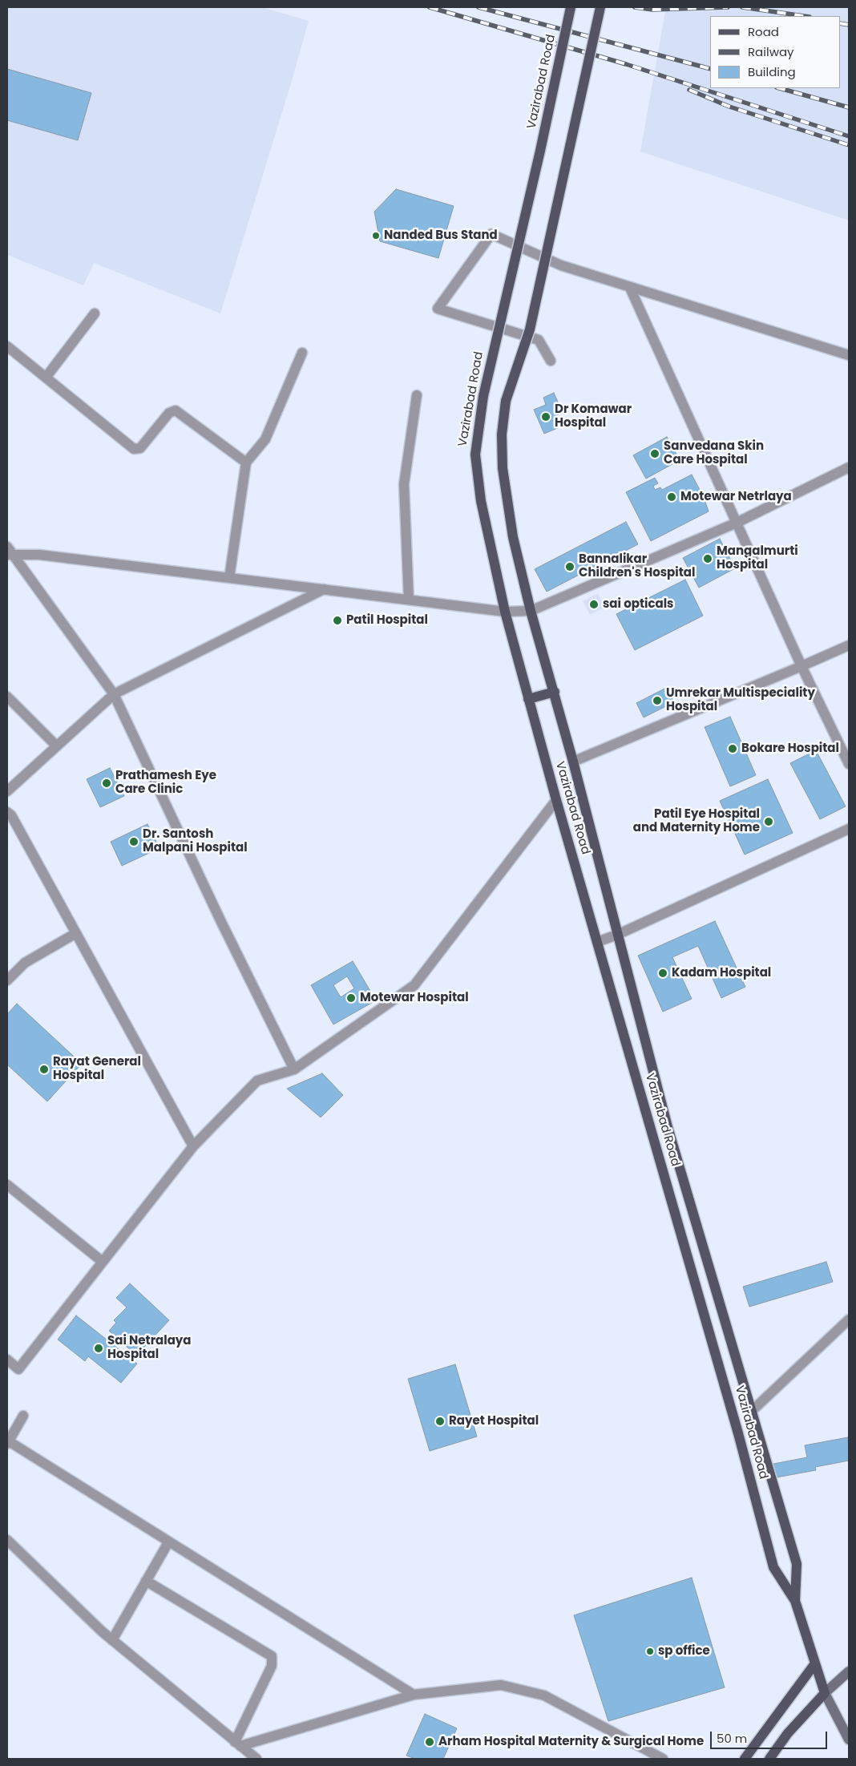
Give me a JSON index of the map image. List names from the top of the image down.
{
  "streets": {
    "main road": ["Vazirabad Road"]
  },
  "places": [
    "Nanded Bus Stand",
    "Dr Komawar Hospital",
    "Sanvedana Skin Care Hospital",
    "Motewar Netrlaya",
    "Mangalmurti Hospital",
    "Bannalikar Children's Hospital",
    "sai opticals",
    "Patil Hospital",
    "Umrekar Multispeciality Hospital",
    "Bokare Hospital",
    "Prathamesh Eye Care Clinic",
    "Patil Eye Hospital and Maternity Home",
    "Dr. Santosh Malpani Hospital",
    "Kadam Hospital",
    "Motewar Hospital",
    "Rayat General Hospital",
    "Sai Netralaya Hospital",
    "Rayet Hospital",
    "sp office",
    "Arham Hospital Maternity & Surgical Home"
  ],
  "legend": ["Road", "Railway", "Building"],
  "scale_bar": "50 m"
}
